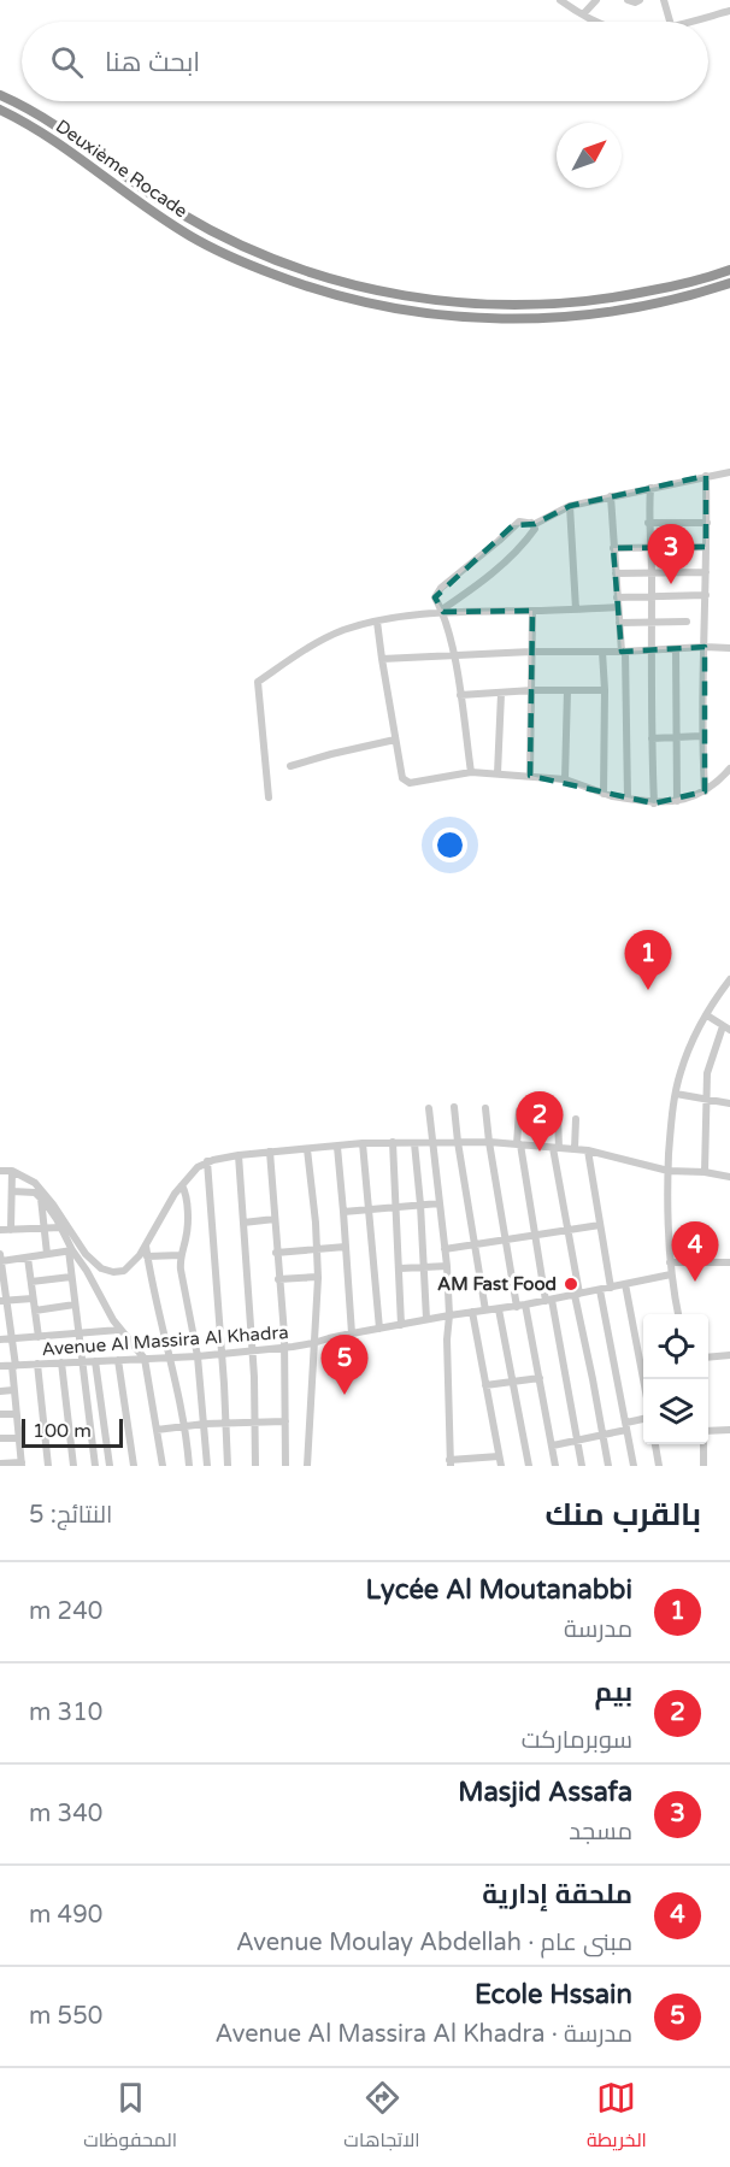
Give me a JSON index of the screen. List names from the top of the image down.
{
  "streets": {
    "highway": ["Deuxième Rocade"],
    "street": ["Avenue Al Massira Al Khadra"]
  },
  "places": ["AM Fast Food"],
  "scale_bar": "100 m",
  "north": "top right",
  "page": {
    "search": "ابحث هنا",
    "pins": [
      "3",
      "1",
      "2",
      "4",
      "5"
    ],
    "scale": "100 m",
    "heading": ["بالقرب منك", "النتائج: 5"],
    "list": [
      {
        "mark": "1",
        "name": "Lycée Al Moutanabbi",
        "note": "مدرسة",
        "value": "240 m"
      },
      {
        "mark": "2",
        "name": "بيم",
        "note": "سوبرماركت",
        "value": "310 m"
      },
      {
        "mark": "3",
        "name": "Masjid Assafa",
        "note": "مسجد",
        "value": "340 m"
      },
      {
        "mark": "4",
        "name": "ملحقة إدارية",
        "note": "مبنى عام · Avenue Moulay Abdellah",
        "value": "490 m"
      },
      {
        "mark": "5",
        "name": "Ecole Hssain",
        "note": "مدرسة · Avenue Al Massira Al Khadra",
        "value": "550 m"
      }
    ],
    "nav": ["الخريطة", "الاتجاهات", "المحفوظات"]
  }
}
